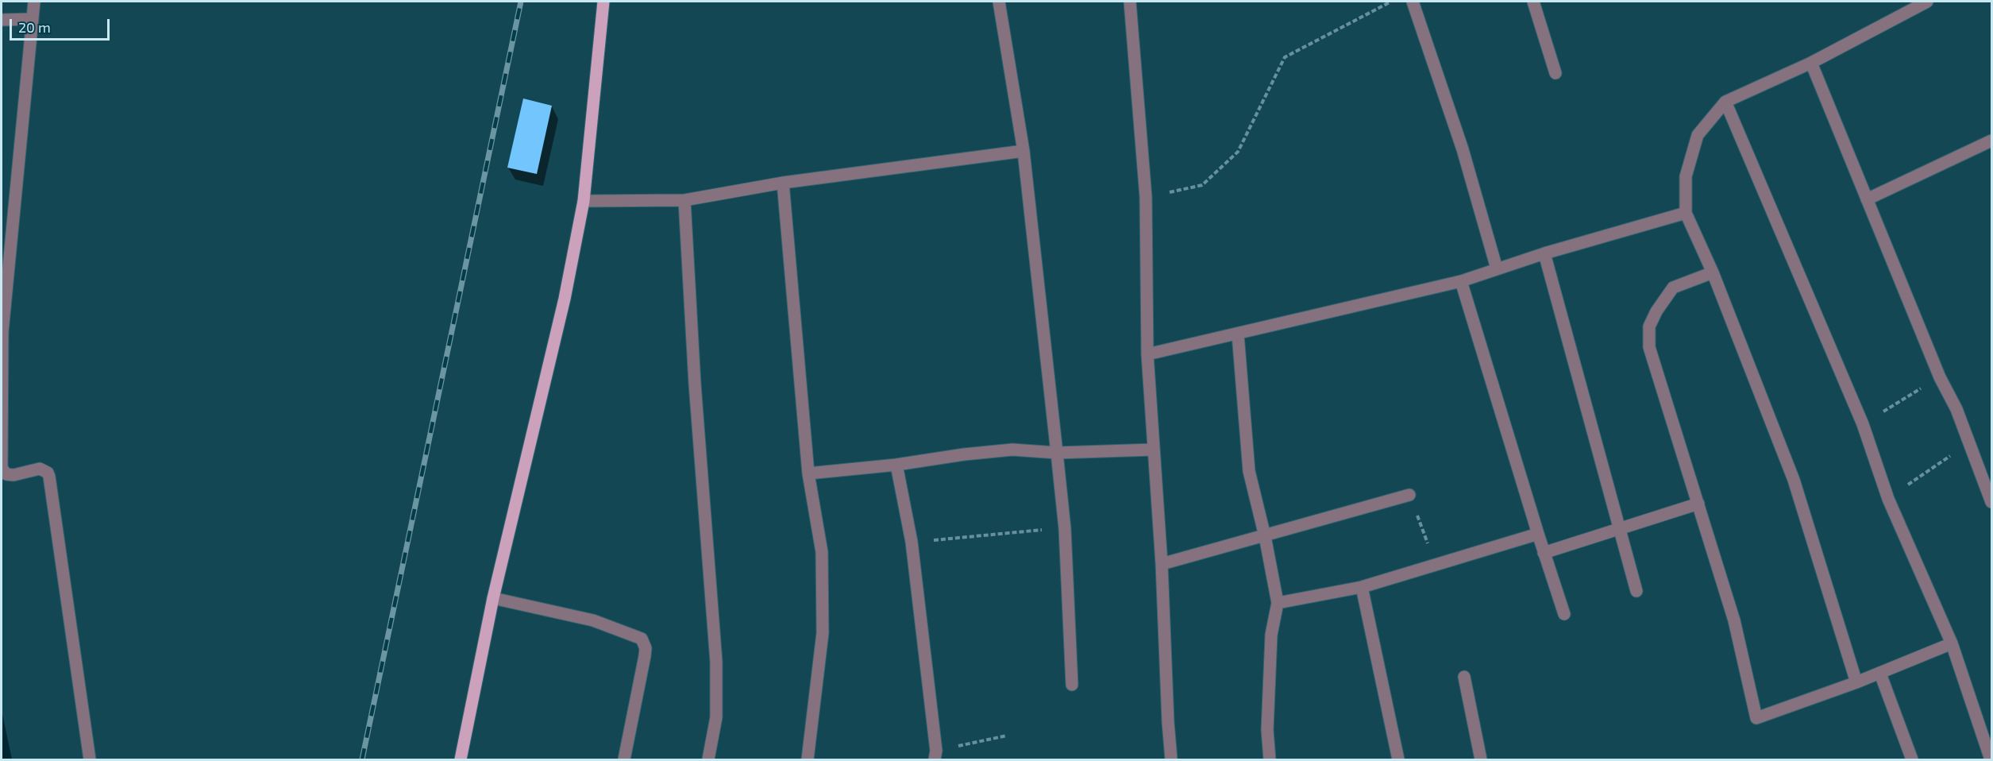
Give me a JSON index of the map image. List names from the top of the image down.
{
  "scale_bar": "20 m"
}
